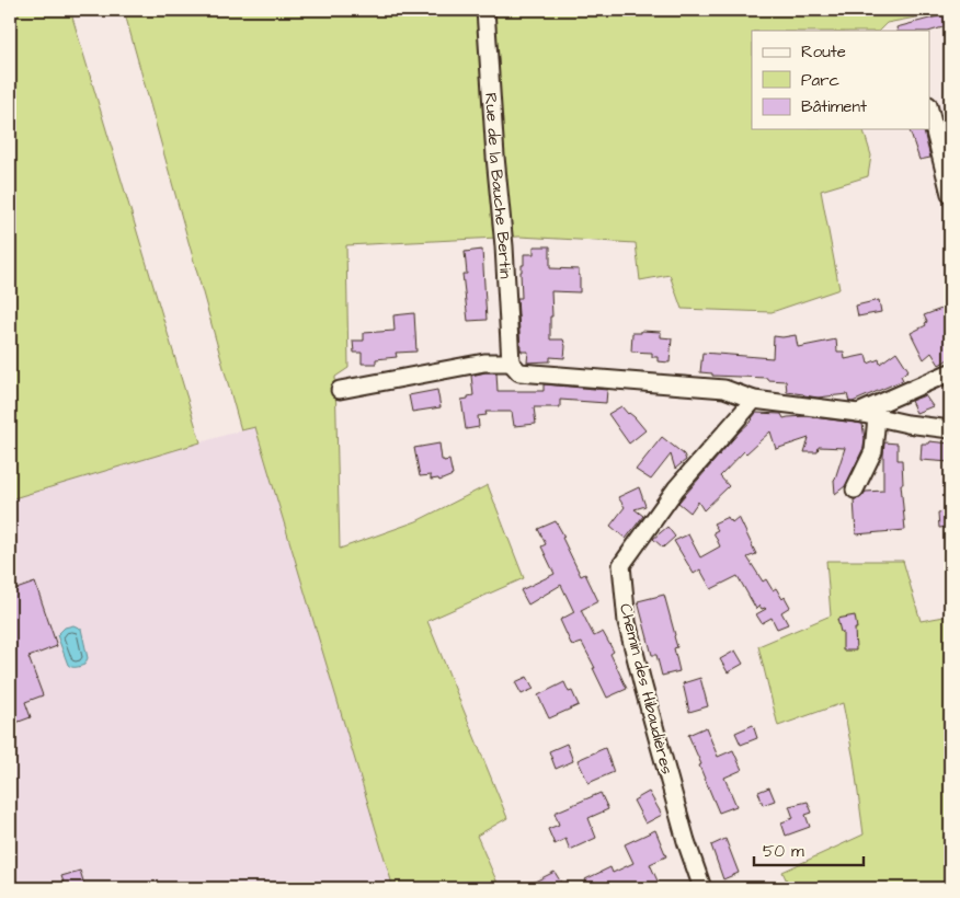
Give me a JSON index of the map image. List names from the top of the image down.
{
  "streets": {
    "street": ["Rue de la Bauche Bertin", "Chemin des Hibaudières"]
  },
  "legend": ["Route", "Parc", "Bâtiment"],
  "scale_bar": "50 m"
}
